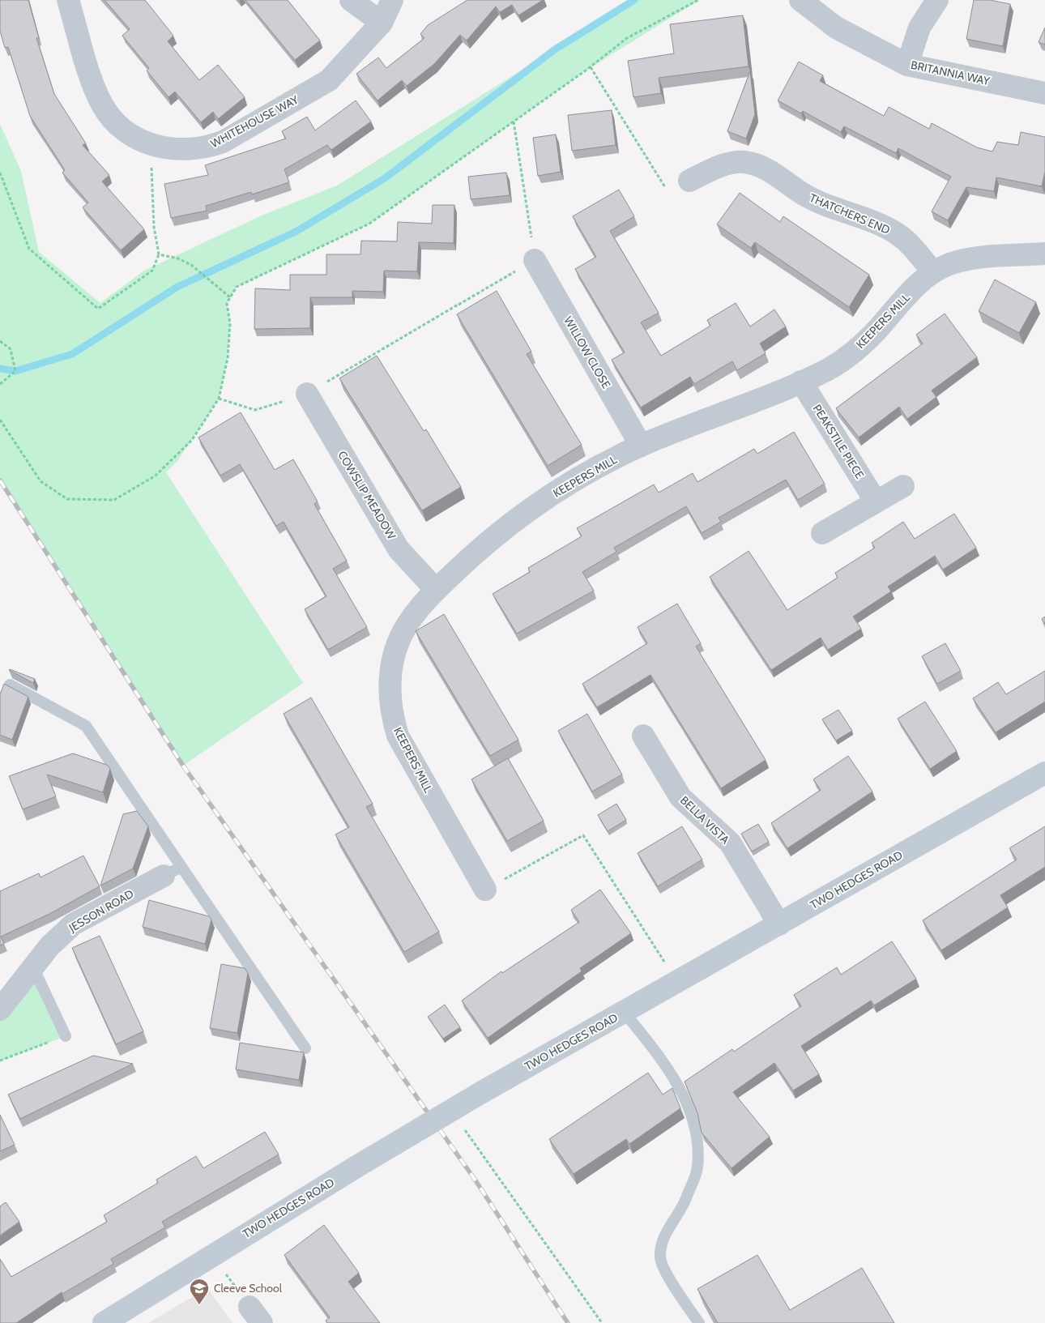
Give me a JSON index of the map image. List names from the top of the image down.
{
  "streets": {
    "street": [
      "BRITANNIA WAY",
      "WHITEHOUSE WAY",
      "THATCHERS END",
      "KEEPERS MILL",
      "WILLOW CLOSE",
      "PEAKSTILE PIECE",
      "COWSLIP MEADOW",
      "BELLA VISTA",
      "TWO HEDGES ROAD",
      "JESSON ROAD"
    ]
  },
  "crossings": [
    ["THATCHERS END", "KEEPERS MILL"],
    ["KEEPERS MILL", "WILLOW CLOSE"],
    ["KEEPERS MILL", "PEAKSTILE PIECE"],
    ["KEEPERS MILL", "COWSLIP MEADOW"],
    ["BELLA VISTA", "TWO HEDGES ROAD"]
  ],
  "places": {
    "school or university": ["Cleeve School"]
  }
}
